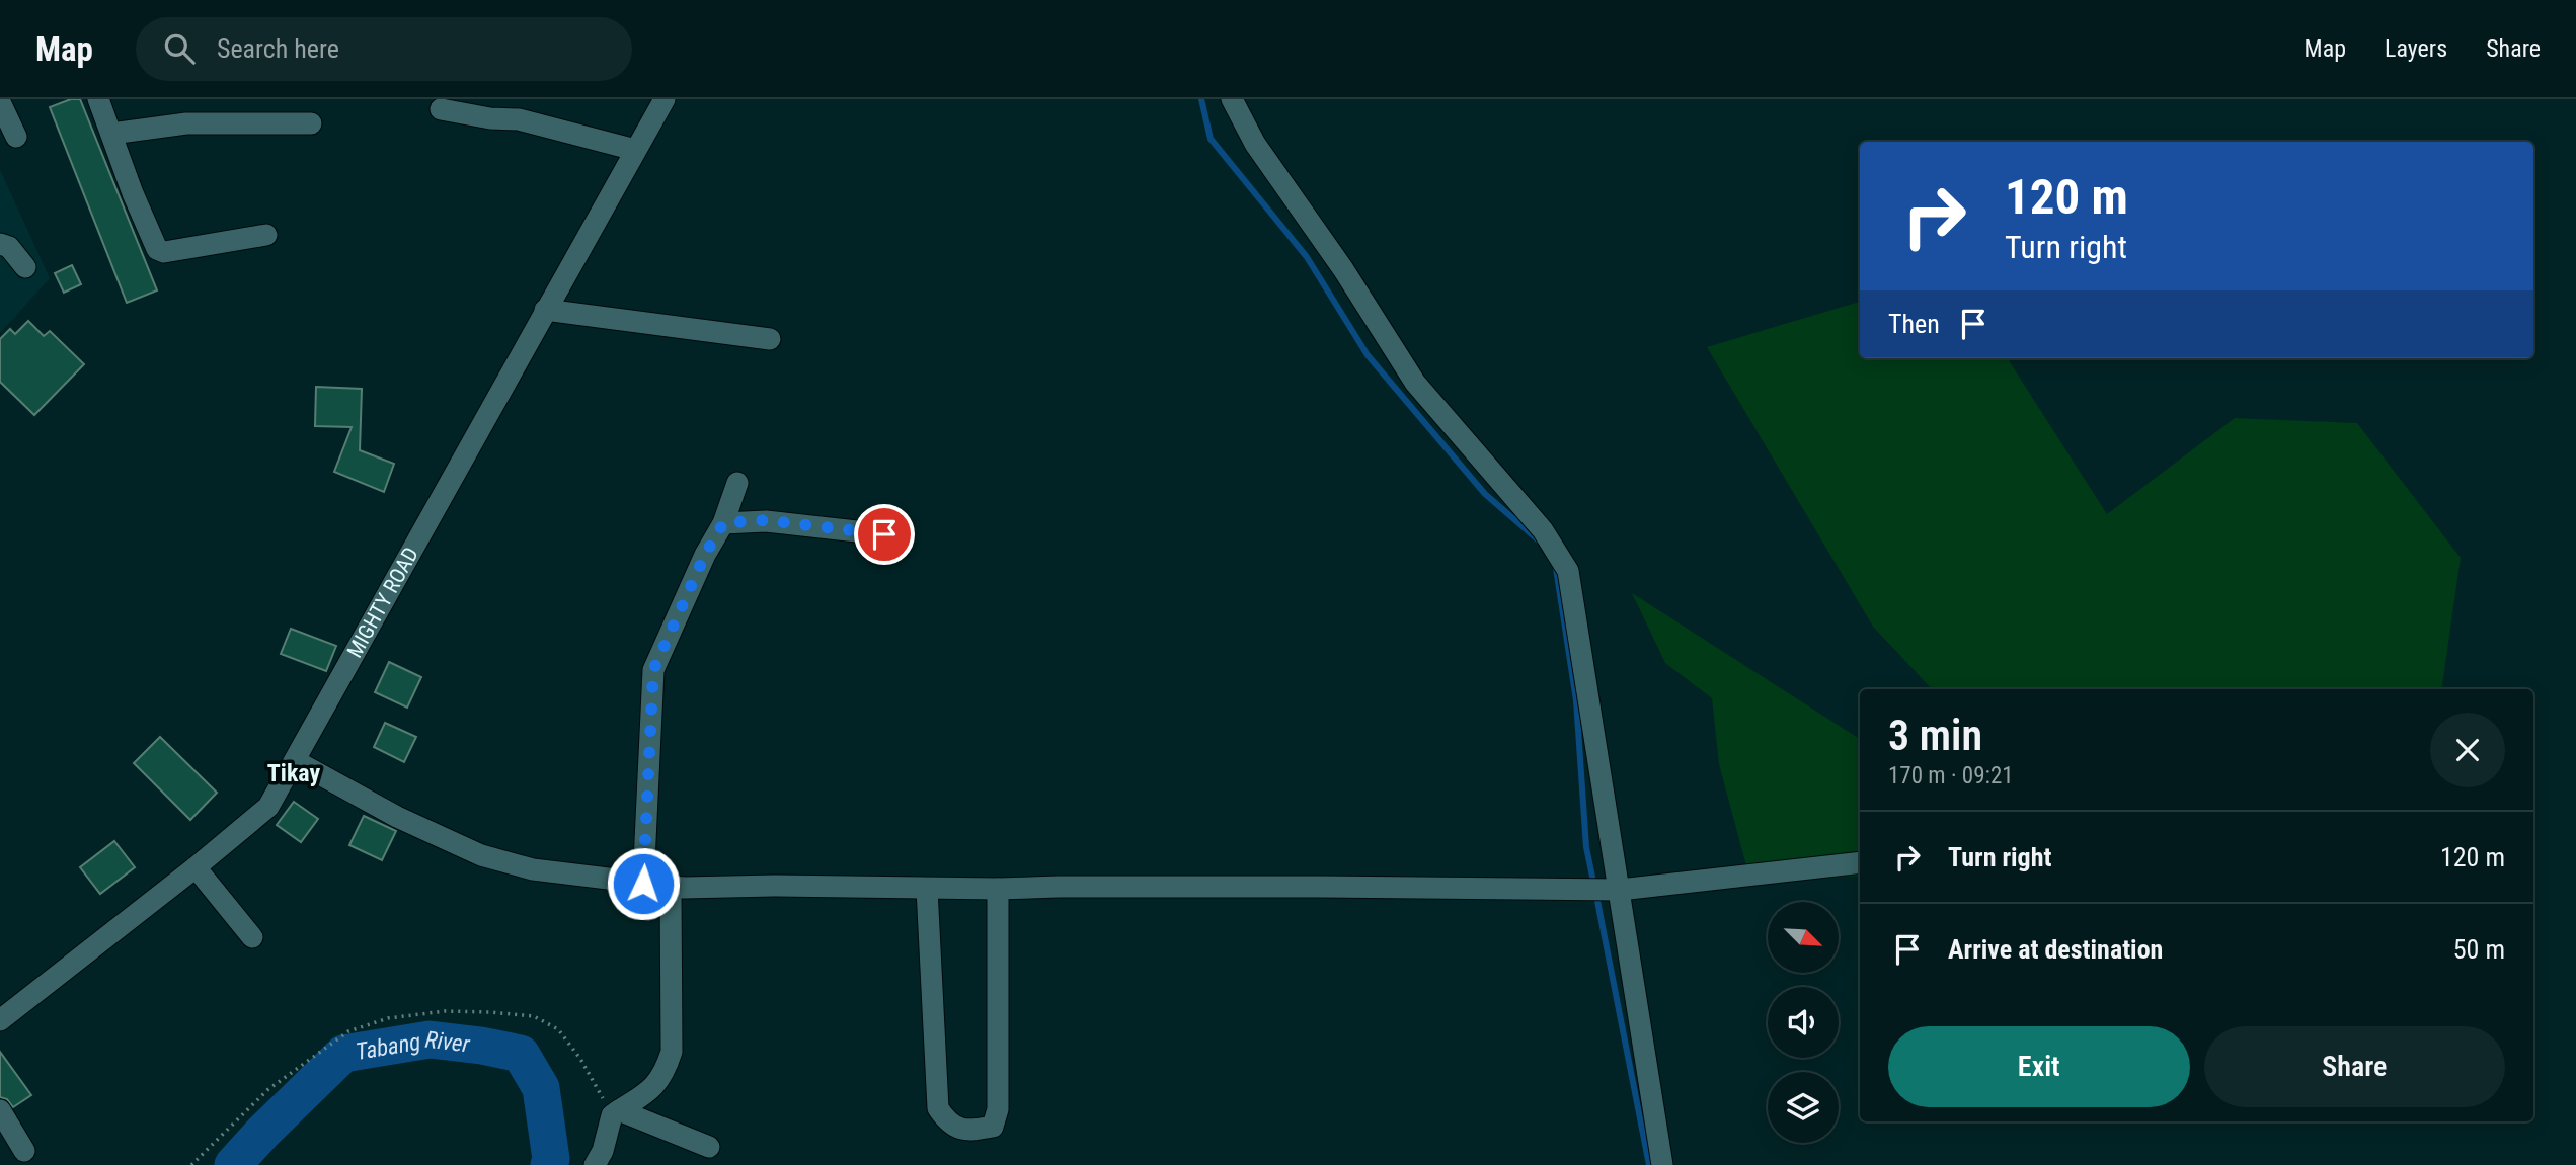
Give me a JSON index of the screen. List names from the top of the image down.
{
  "streets": {
    "street": ["MIGHTY ROAD"]
  },
  "districts": ["Tikay"],
  "water": ["Tabang River"],
  "north": "bottom right",
  "page": {
    "header": "Map",
    "search": "Search here",
    "nav": ["Map", "Layers", "Share"],
    "turn": ["120 m", "Turn right"],
    "then": "Then",
    "heading": ["3 min", "170 m · 09:21"],
    "list": [
      {
        "name": "Turn right",
        "value": "120 m"
      },
      {
        "name": "Arrive at destination",
        "value": "50 m"
      }
    ],
    "buttons": ["Exit", "Share"]
  }
}
